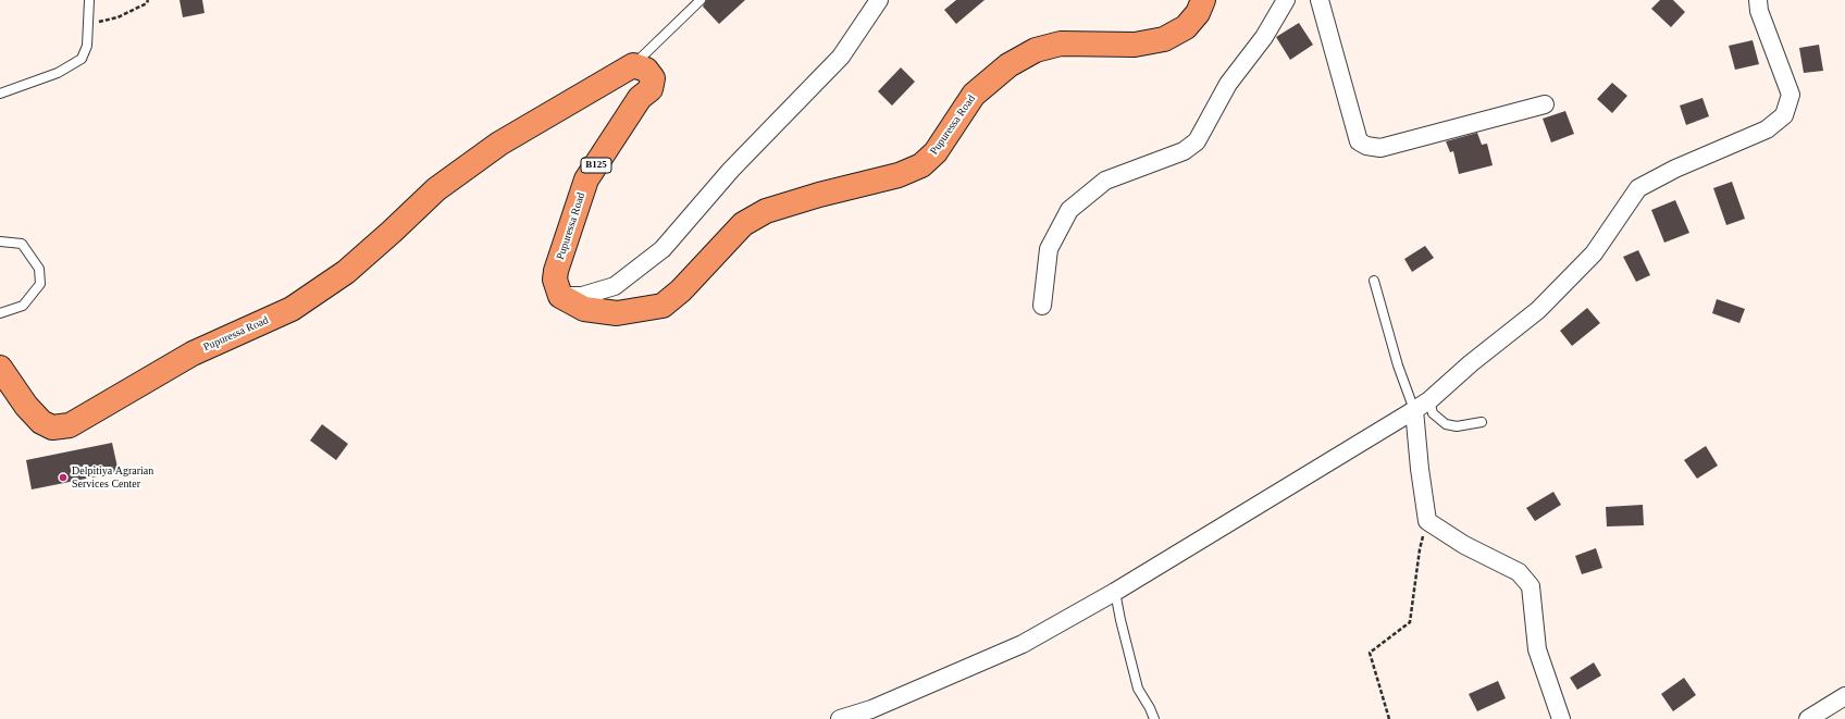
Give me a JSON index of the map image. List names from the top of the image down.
{
  "streets": {
    "main road": ["Pupuressa Road", "B125"]
  },
  "places": ["Delpitiya Agrarian Services Center"]
}
